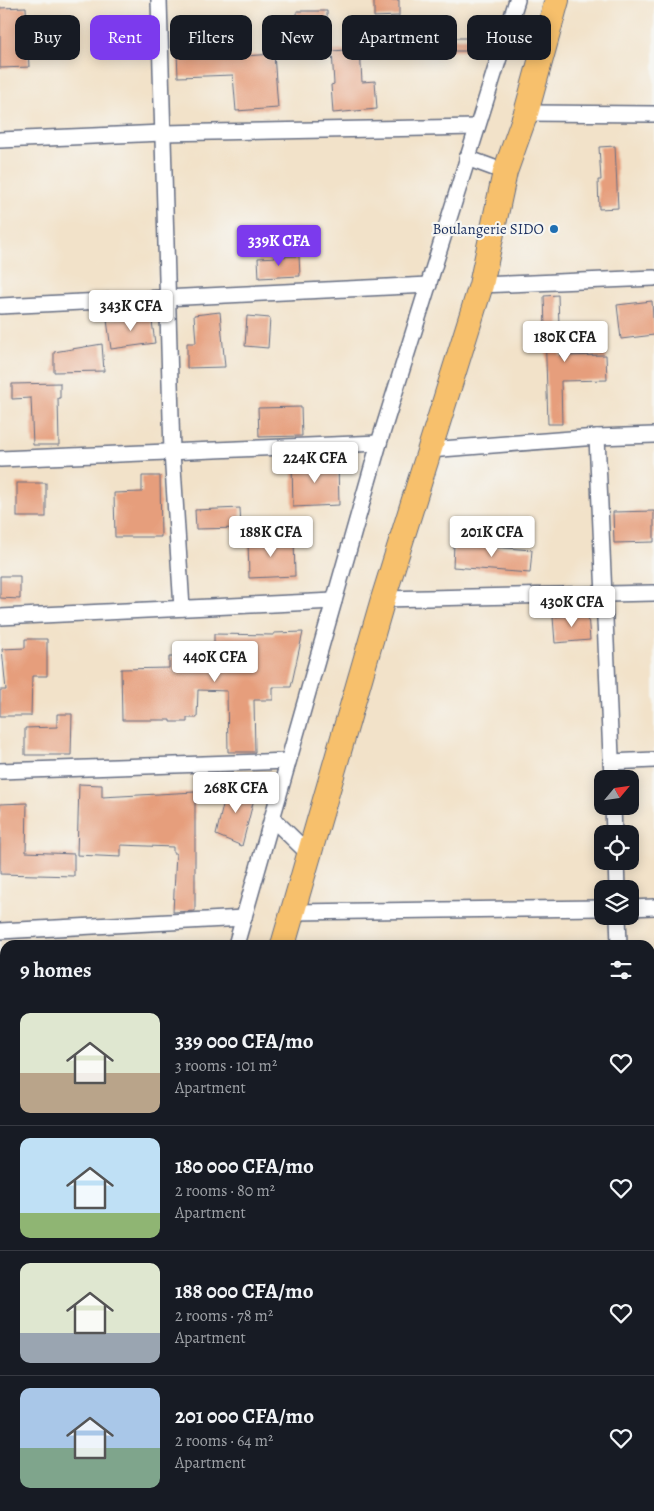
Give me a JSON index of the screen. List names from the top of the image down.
{
  "places": ["Boulangerie SIDO"],
  "north": "top right",
  "page": {
    "chip": [
      "Buy",
      "Rent",
      "Filters",
      "New",
      "Apartment",
      "House"
    ],
    "price": [
      "339K CFA",
      "343K CFA",
      "180K CFA",
      "224K CFA",
      "188K CFA",
      "201K CFA",
      "430K CFA",
      "440K CFA",
      "268K CFA"
    ],
    "heading": "9 homes",
    "list": [
      {
        "name": "339 000 CFA/mo",
        "note": "3 rooms · 101 m² · Apartment"
      },
      {
        "name": "180 000 CFA/mo",
        "note": "2 rooms · 80 m² · Apartment"
      },
      {
        "name": "188 000 CFA/mo",
        "note": "2 rooms · 78 m² · Apartment"
      },
      {
        "name": "201 000 CFA/mo",
        "note": "2 rooms · 64 m² · Apartment"
      }
    ]
  }
}
